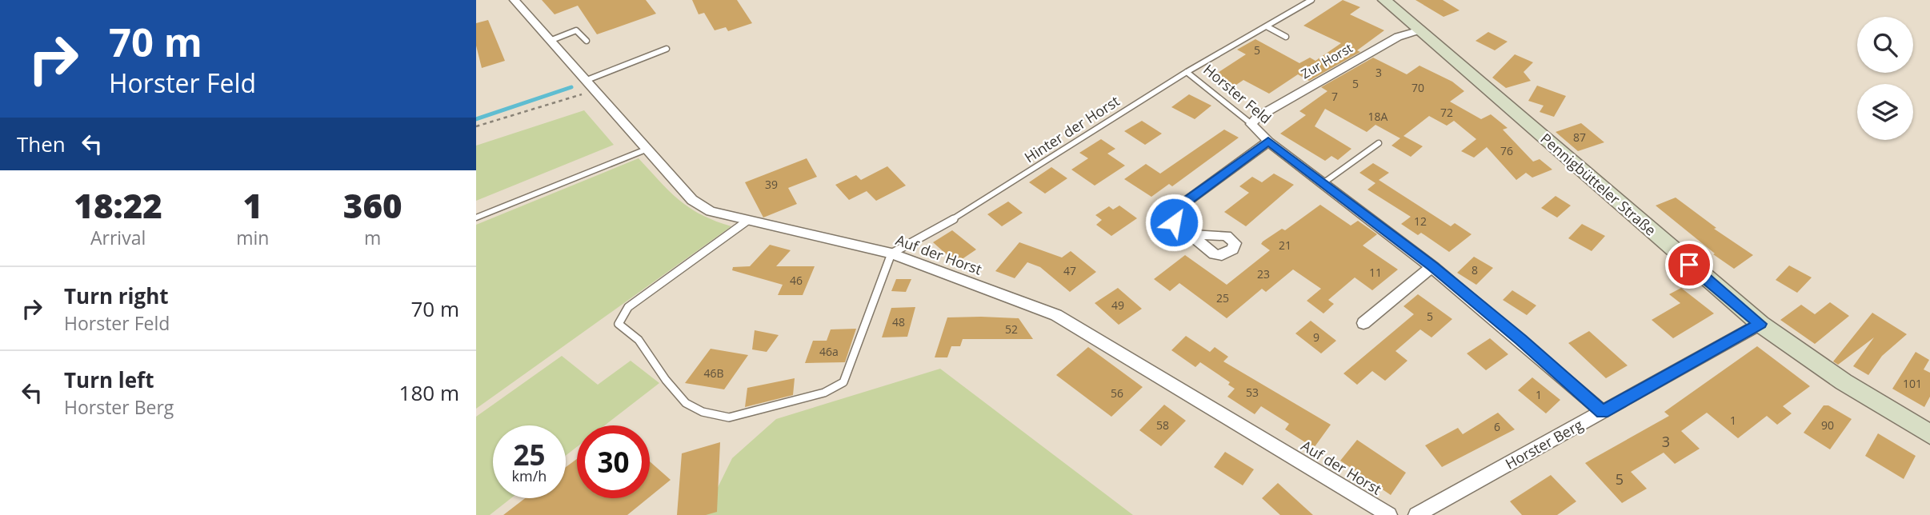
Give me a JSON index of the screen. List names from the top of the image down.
{
  "streets": {
    "street": [
      "Zur Horst",
      "Horster Feld",
      "Pennigbütteler Straße",
      "Auf der Horst",
      "Horster Berg"
    ],
    "lane": ["Hinter der Horst"]
  },
  "crossings": [
    ["Zur Horst", "Horster Feld"],
    ["Zur Horst", "Pennigbütteler Straße"],
    ["Horster Feld", "Hinter der Horst"],
    ["Horster Feld", "Horster Berg"],
    ["Hinter der Horst", "Auf der Horst"],
    ["Pennigbütteler Straße", "Horster Berg"]
  ],
  "house_numbers": [
    "5",
    "3",
    "5",
    "70",
    "7",
    "72",
    "18A",
    "87",
    "76",
    "39",
    "12",
    "21",
    "8",
    "47",
    "11",
    "23",
    "46",
    "25",
    "49",
    "5",
    "48",
    "52",
    "9",
    "46a",
    "46B",
    "101",
    "53",
    "56",
    "1",
    "1",
    "58",
    "90",
    "6",
    "3",
    "5"
  ],
  "page": {
    "turn": ["70 m", "Horster Feld"],
    "then": "Then",
    "eta": [
      "18:22",
      "Arrival",
      "1",
      "min",
      "360",
      "m"
    ],
    "list": [
      {
        "name": "Turn right",
        "note": "Horster Feld",
        "value": "70 m"
      },
      {
        "name": "Turn left",
        "note": "Horster Berg",
        "value": "180 m"
      }
    ],
    "speed": "25 km/h",
    "limit": "30"
  }
}
